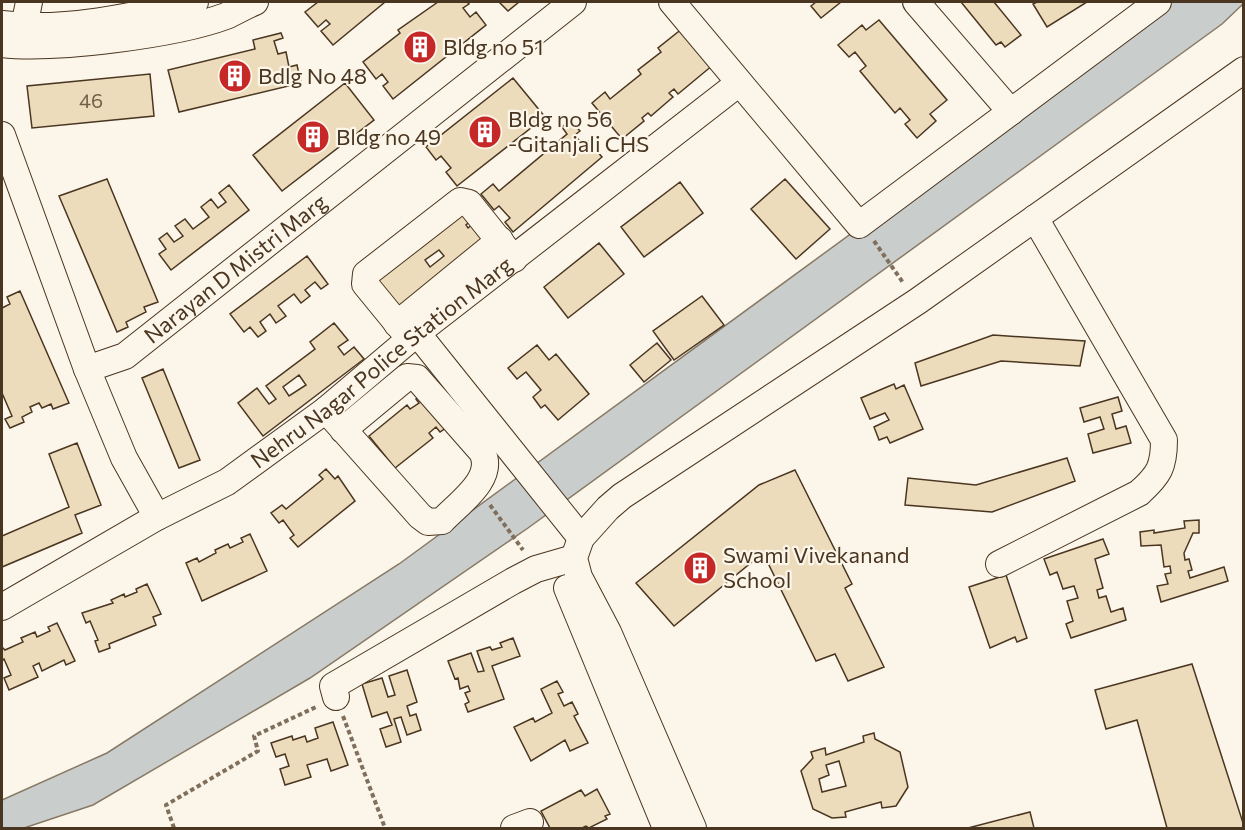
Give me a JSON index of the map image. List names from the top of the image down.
{
  "streets": {
    "street": ["Narayan D Mistri Marg", "Nehru Nagar Police Station Marg"]
  },
  "places": {
    "building": [
      "Bldg no 51",
      "Bdlg No 48",
      "Bldg no 56 -Gitanjali CHS",
      "Bldg no 49",
      "Swami Vivekanand School"
    ]
  },
  "house_numbers": ["46"]
}
